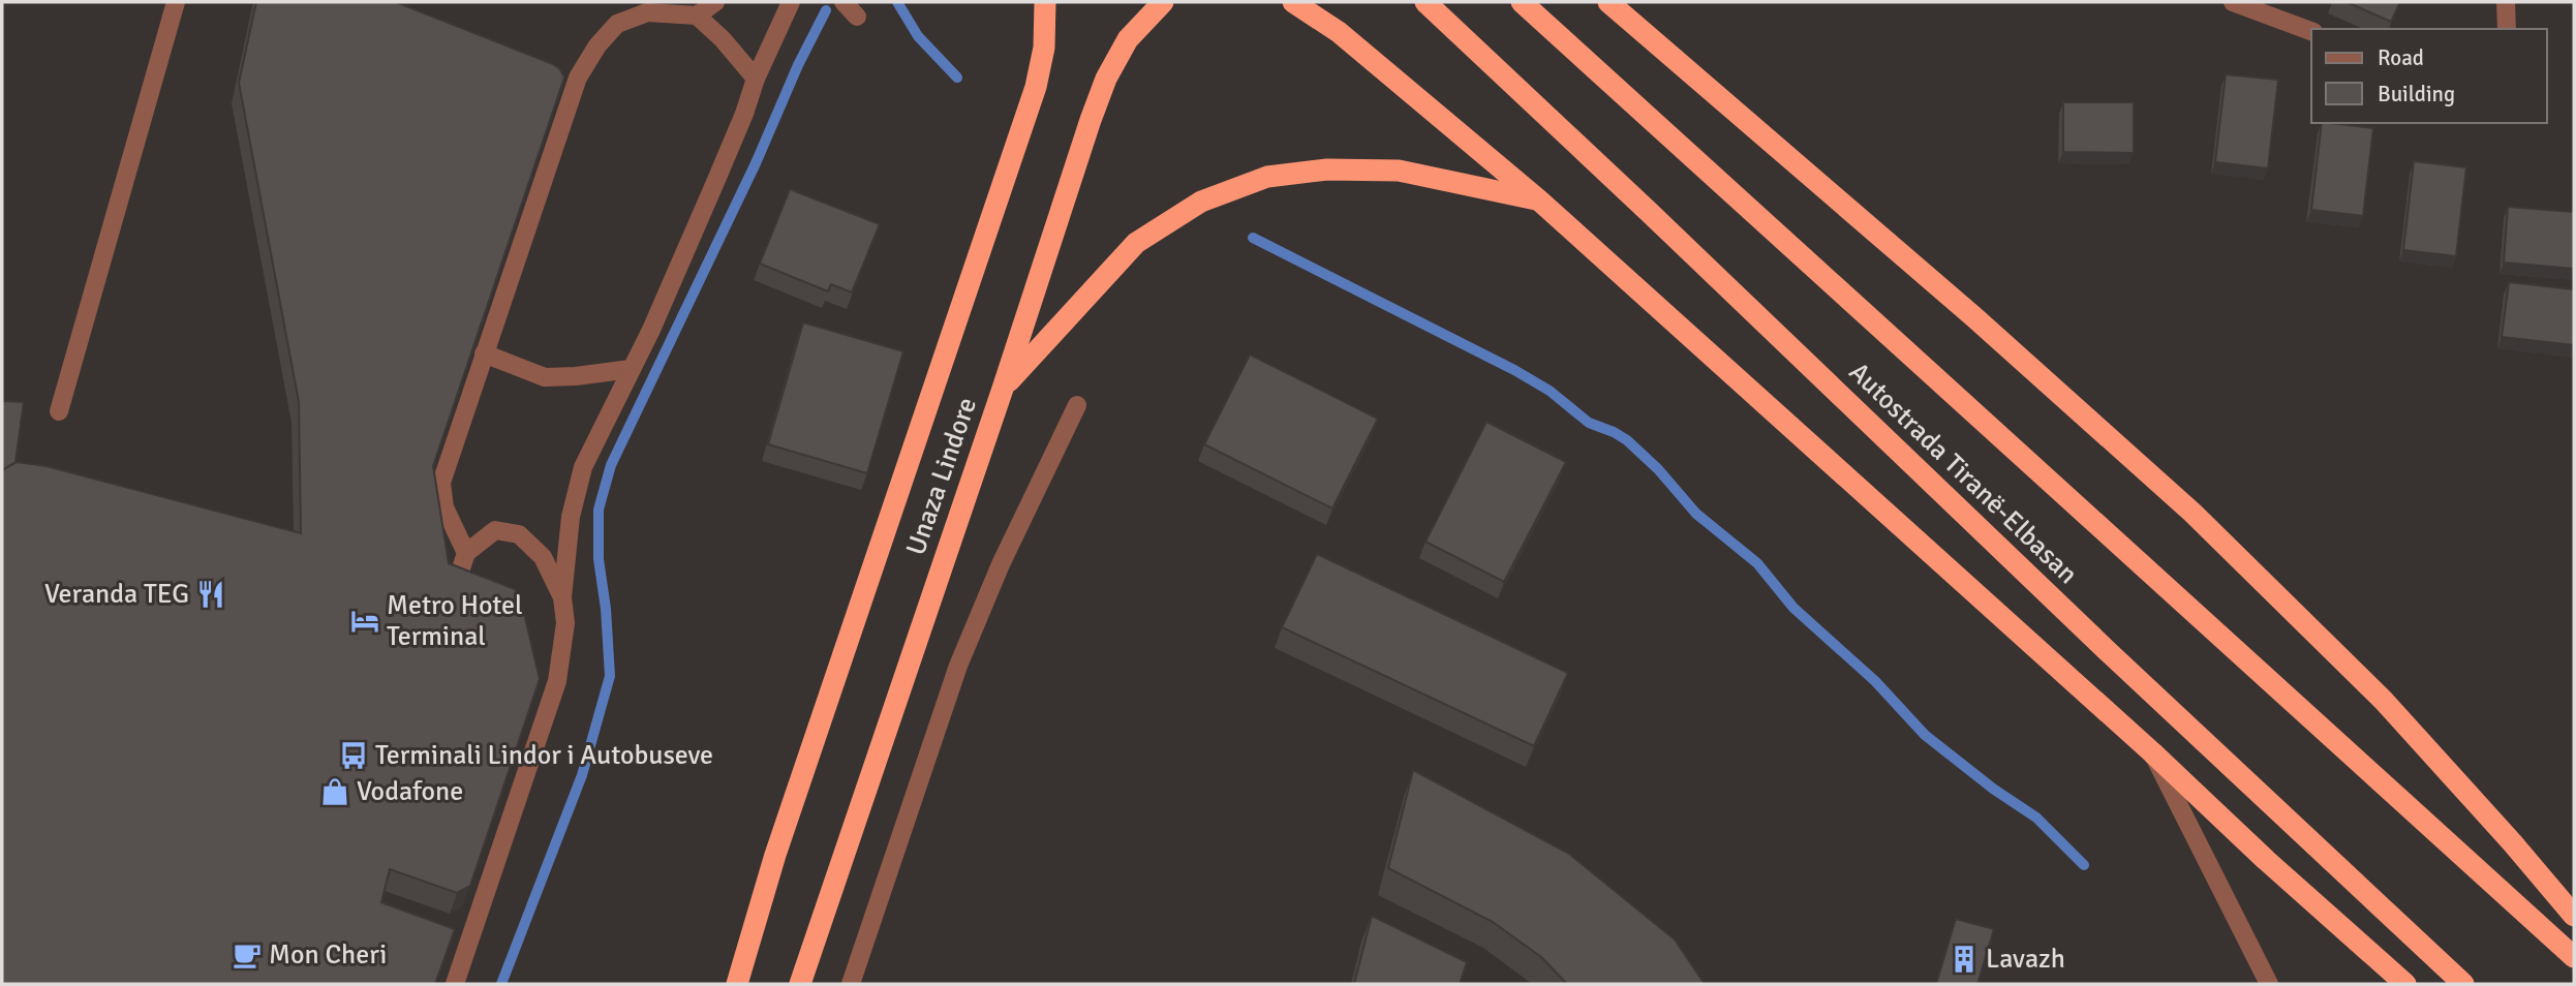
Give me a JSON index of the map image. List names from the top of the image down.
{
  "streets": {
    "highway": ["Autostrada Tiranë-Elbasan", "Unaza Lindore"]
  },
  "places": {
    "restaurant": ["Veranda TEG"],
    "hotel": ["Metro Hotel Terminal"],
    "bus stop": ["Terminali Lindor i Autobuseve"],
    "shop": ["Vodafone"],
    "cafe": ["Mon Cheri"],
    "building": ["Lavazh"]
  },
  "legend": ["Road", "Building"]
}
